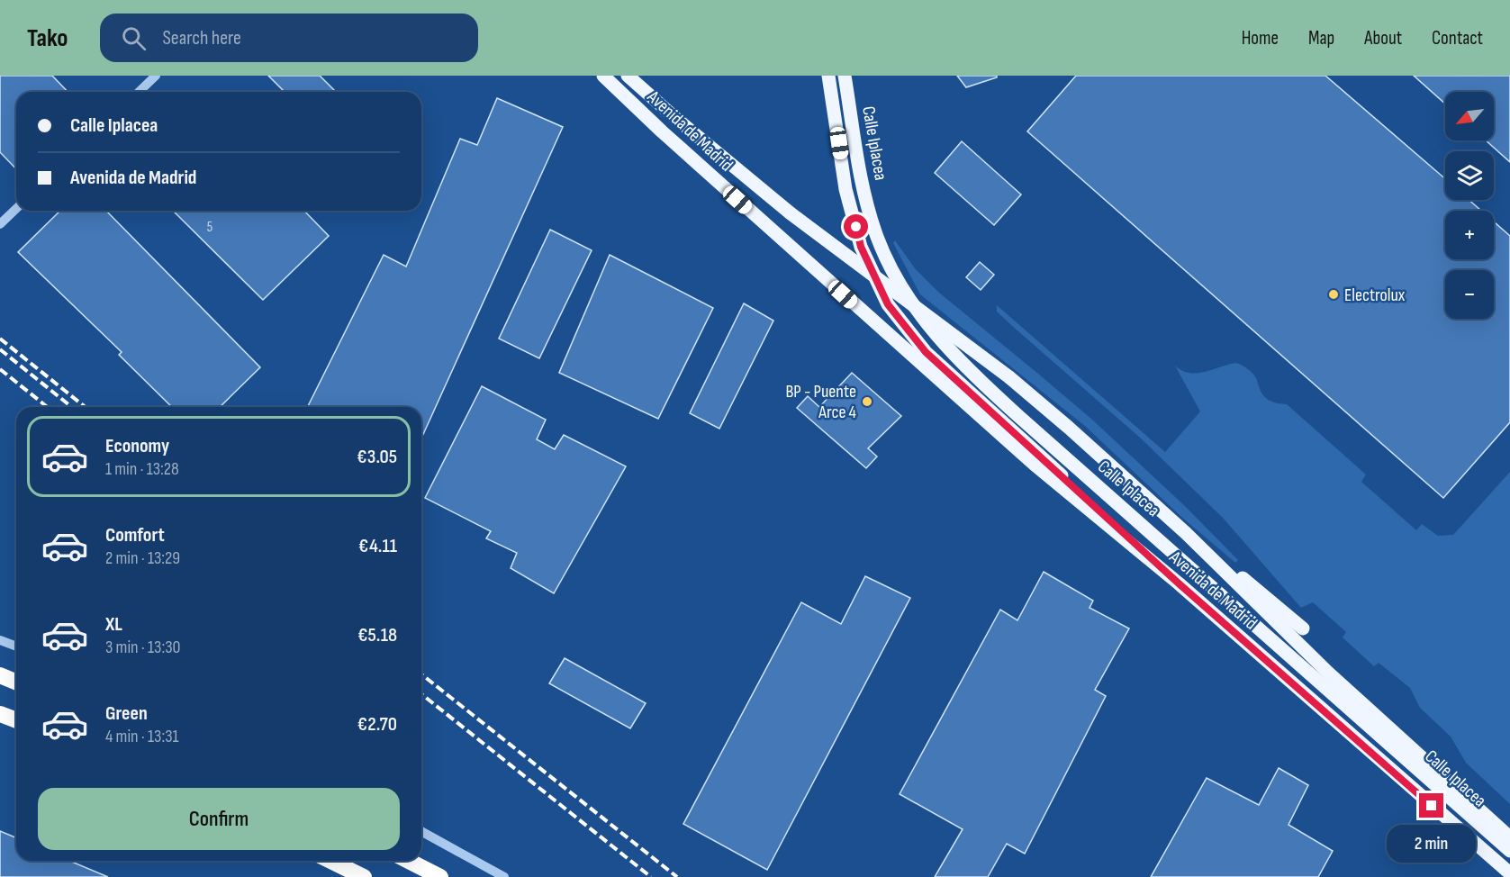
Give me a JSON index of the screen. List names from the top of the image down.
{
  "streets": {
    "main road": ["Avenida de Madrid", "Calle Iplacea"]
  },
  "crossings": [
    ["Avenida de Madrid", "Calle Iplacea"]
  ],
  "places": ["Electrolux", "BP - Puente Arce 4"],
  "house_numbers": ["5"],
  "north": "bottom left",
  "page": {
    "header": "Tako",
    "search": "Search here",
    "nav": [
      "Home",
      "Map",
      "About",
      "Contact"
    ],
    "map_buttons": ["+", "−"],
    "banner": ["Calle Iplacea", "Avenida de Madrid"],
    "list": [
      {
        "name": "Economy",
        "note": "1 min · 13:28",
        "value": "€3.05"
      },
      {
        "name": "Comfort",
        "note": "2 min · 13:29",
        "value": "€4.11"
      },
      {
        "name": "XL",
        "note": "3 min · 13:30",
        "value": "€5.18"
      },
      {
        "name": "Green",
        "note": "4 min · 13:31",
        "value": "€2.70"
      }
    ],
    "buttons": "Confirm",
    "bubble": "2 min"
  }
}
